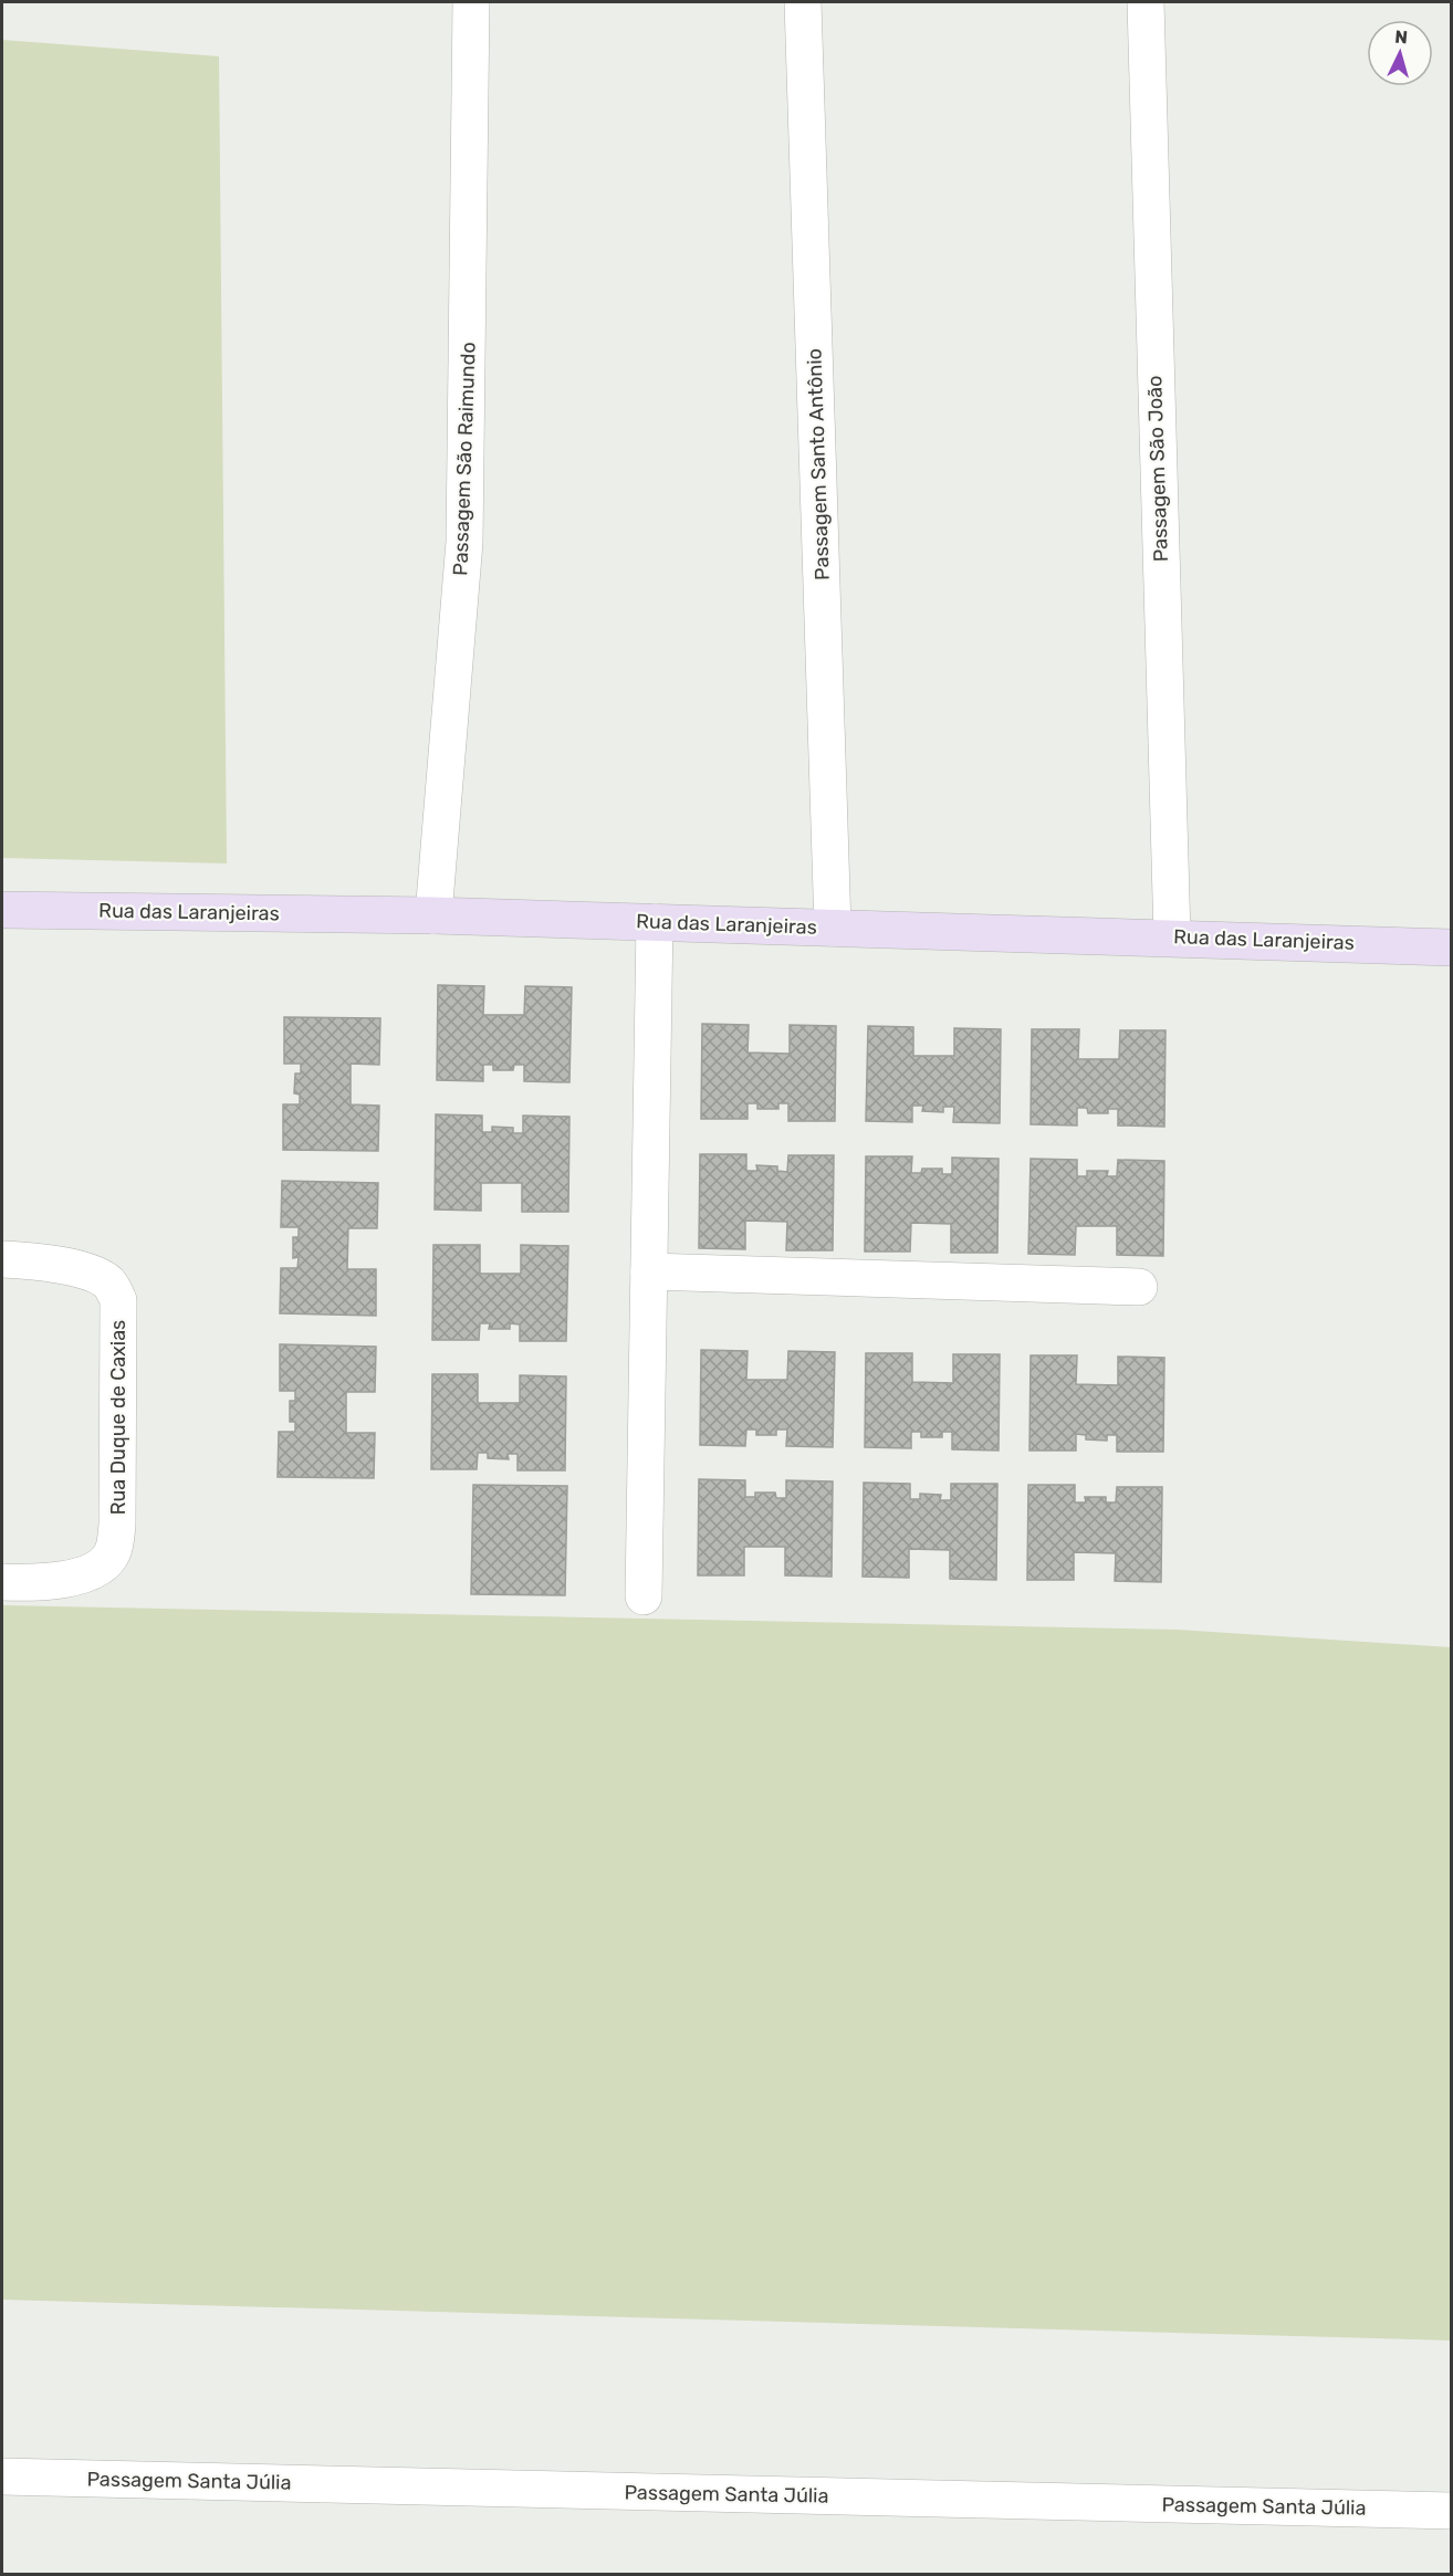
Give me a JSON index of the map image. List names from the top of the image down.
{
  "streets": {
    "street": [
      "Passagem São Raimundo",
      "Passagem Santo Antônio",
      "Passagem São João",
      "Rua das Laranjeiras",
      "Rua Duque de Caxias",
      "Passagem Santa Júlia"
    ]
  },
  "crossings": [
    ["Passagem São Raimundo", "Rua das Laranjeiras"],
    ["Passagem Santo Antônio", "Rua das Laranjeiras"],
    ["Passagem São João", "Rua das Laranjeiras"]
  ],
  "north": "top"
}
